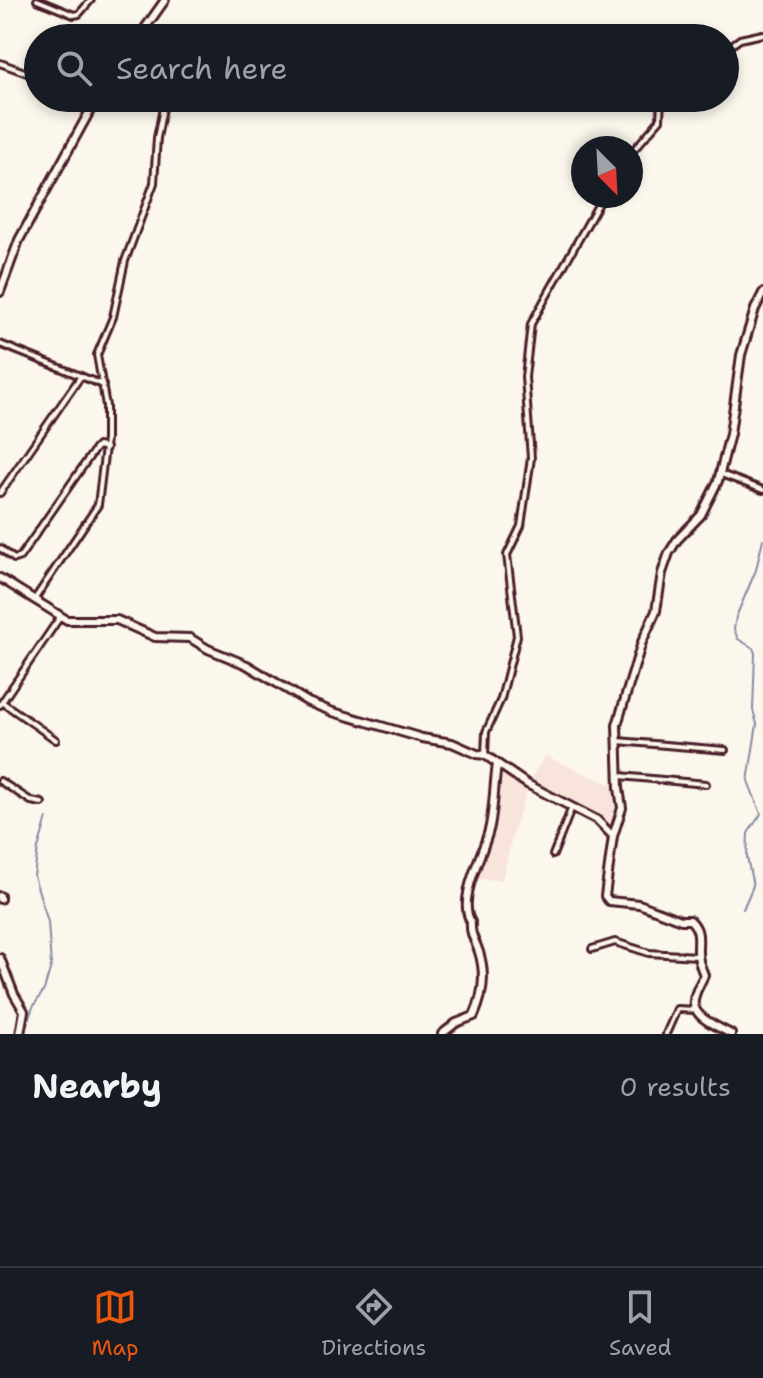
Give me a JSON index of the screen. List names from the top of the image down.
{
  "north": "bottom right",
  "page": {
    "search": "Search here",
    "heading": ["Nearby", "0 results"],
    "nav": ["Map", "Directions", "Saved"]
  }
}
